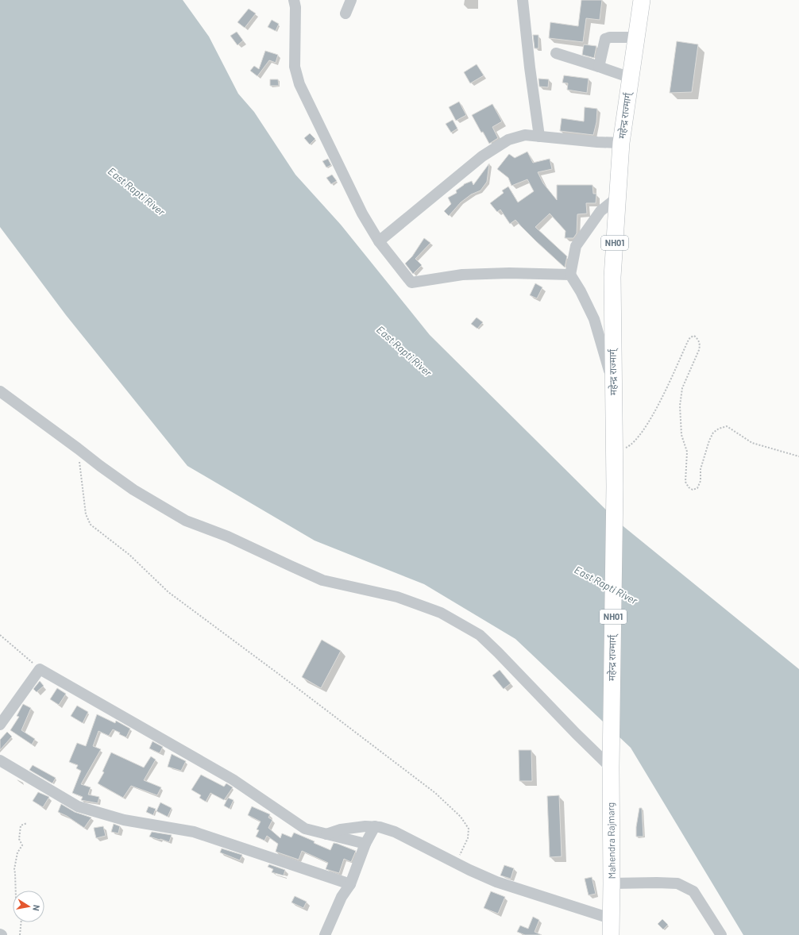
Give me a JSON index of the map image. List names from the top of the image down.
{
  "streets": {
    "highway": ["महेन्द्र राज्मार्ग्", "NH01", "Mahendra Rajmarg"]
  },
  "crossings": [
    ["महेन्द्र राज्मार्ग्", "Mahendra Rajmarg"]
  ],
  "water": ["East Rapti River"],
  "north": "right"
}
